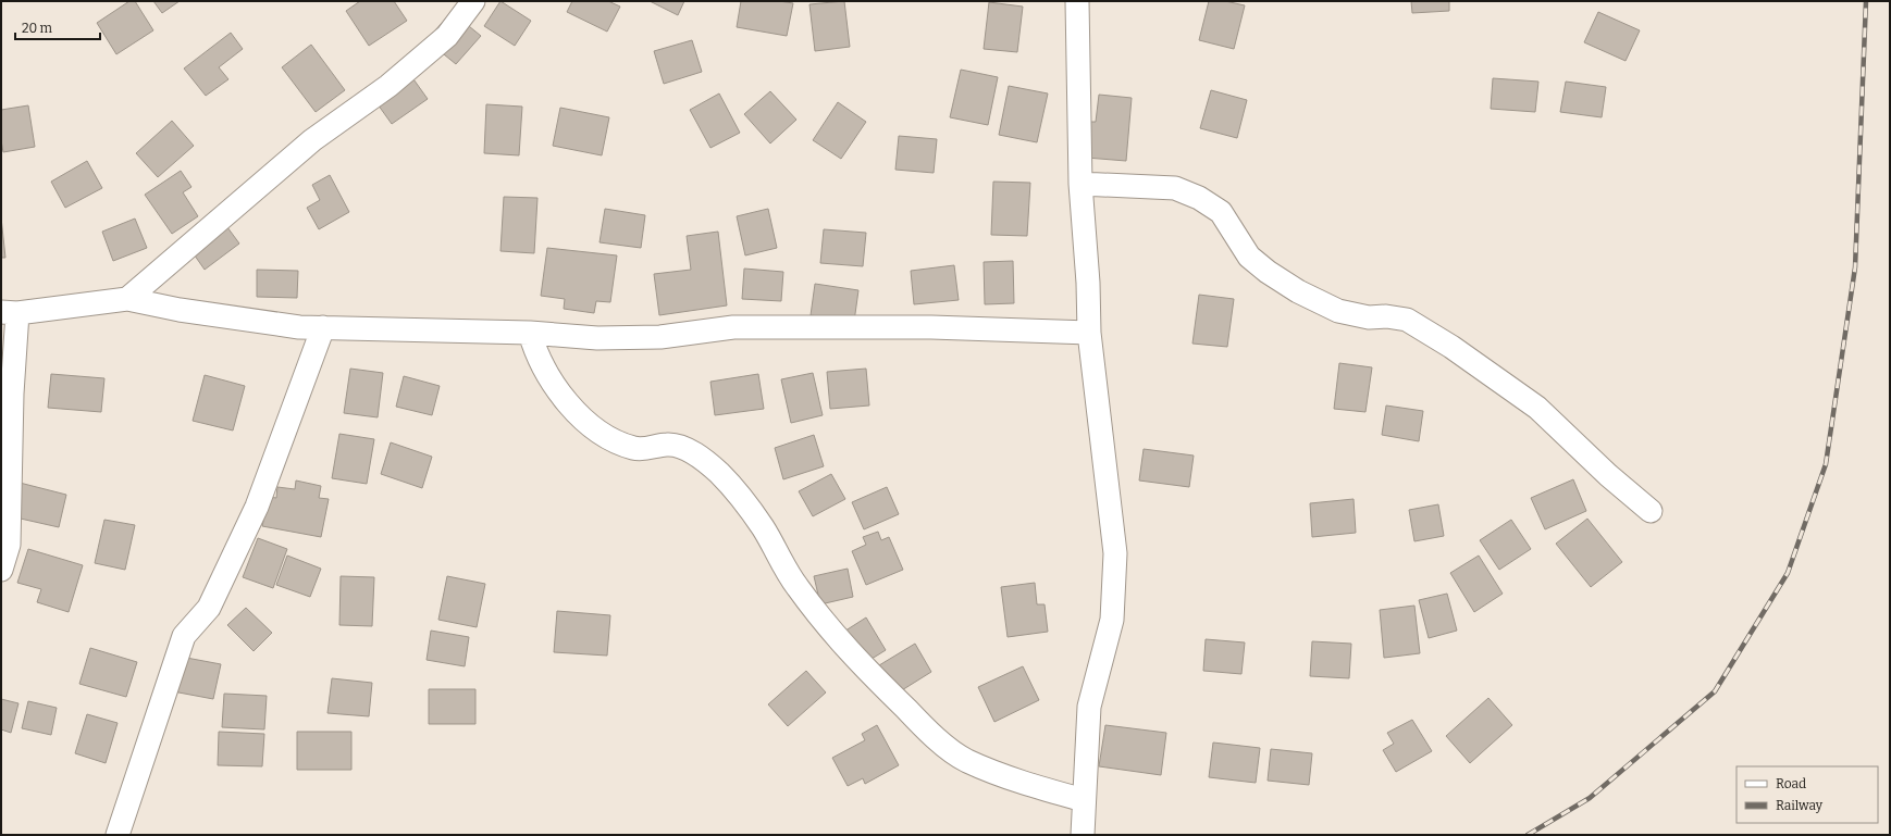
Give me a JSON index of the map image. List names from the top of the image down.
{
  "legend": ["Road", "Railway"],
  "scale_bar": "20 m"
}
